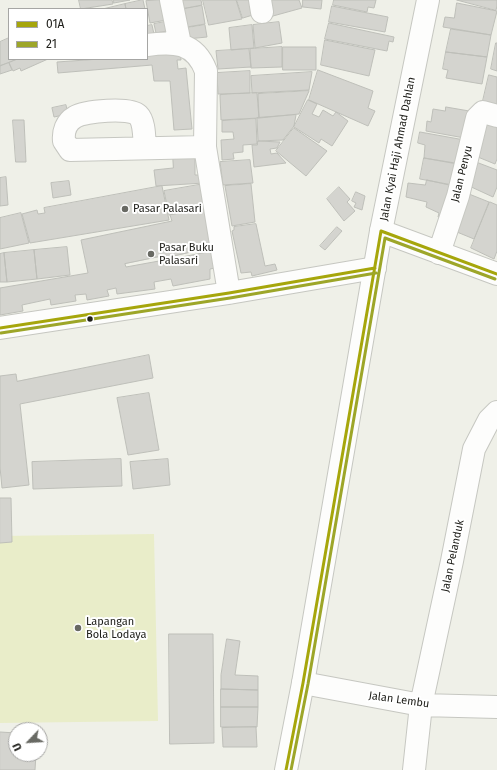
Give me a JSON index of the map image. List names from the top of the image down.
{
  "streets": {
    "street": [
      "Jalan Kyai Haji Ahmad Dahlan",
      "Jalan Penyu",
      "Jalan Pelanduk",
      "Jalan Lembu"
    ]
  },
  "crossings": [
    ["Jalan Kyai Haji Ahmad Dahlan", "Jalan Lembu"],
    ["Jalan Pelanduk", "Jalan Lembu"]
  ],
  "places": ["Pasar Palasari", "Pasar Buku Palasari", "Lapangan Bola Lodaya"],
  "lines": ["transit line 01A", "transit line 21"],
  "legend": ["01A", "21"],
  "north": "bottom left"
}
